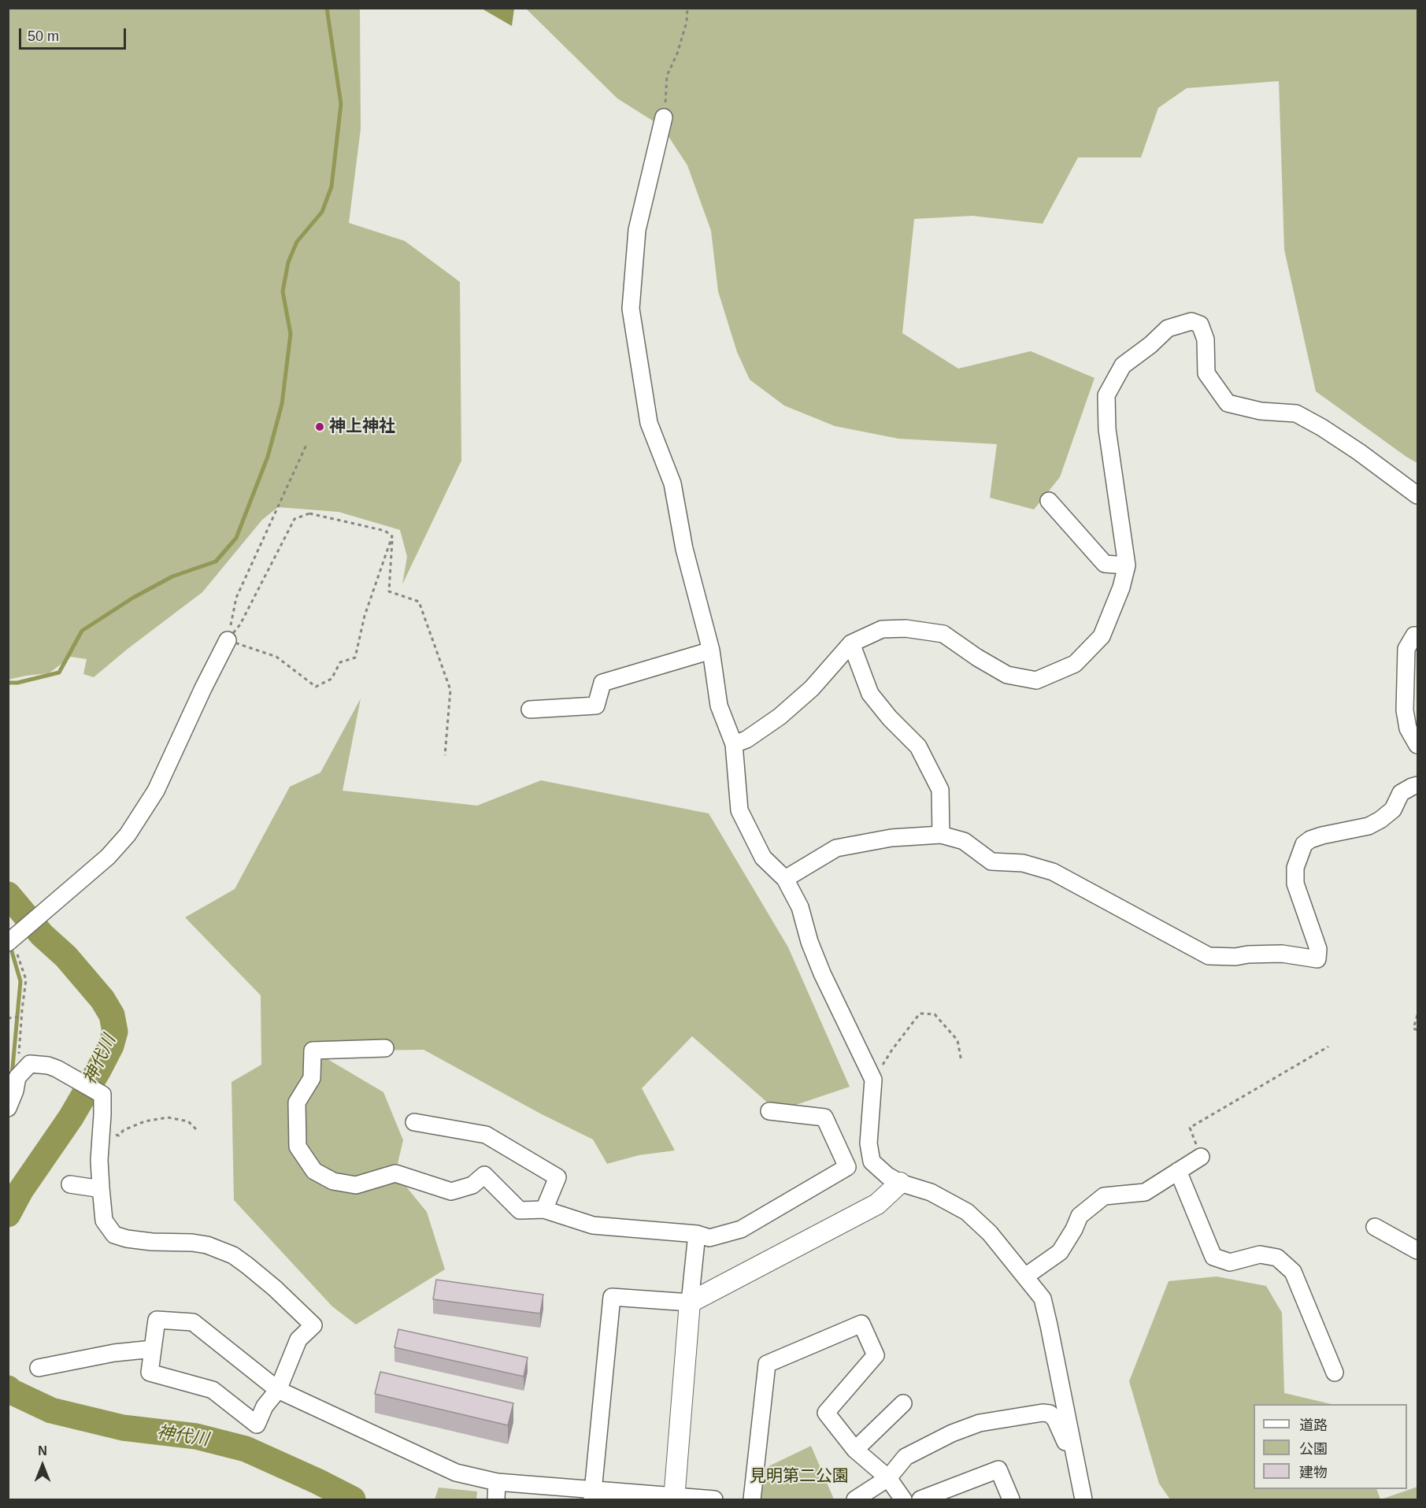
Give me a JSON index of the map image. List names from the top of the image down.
{
  "water": ["神代川"],
  "parks": ["見明第二公園"],
  "places": ["神上神社"],
  "legend": ["道路", "公園", "建物"],
  "scale_bar": "50 m",
  "north": "top"
}
